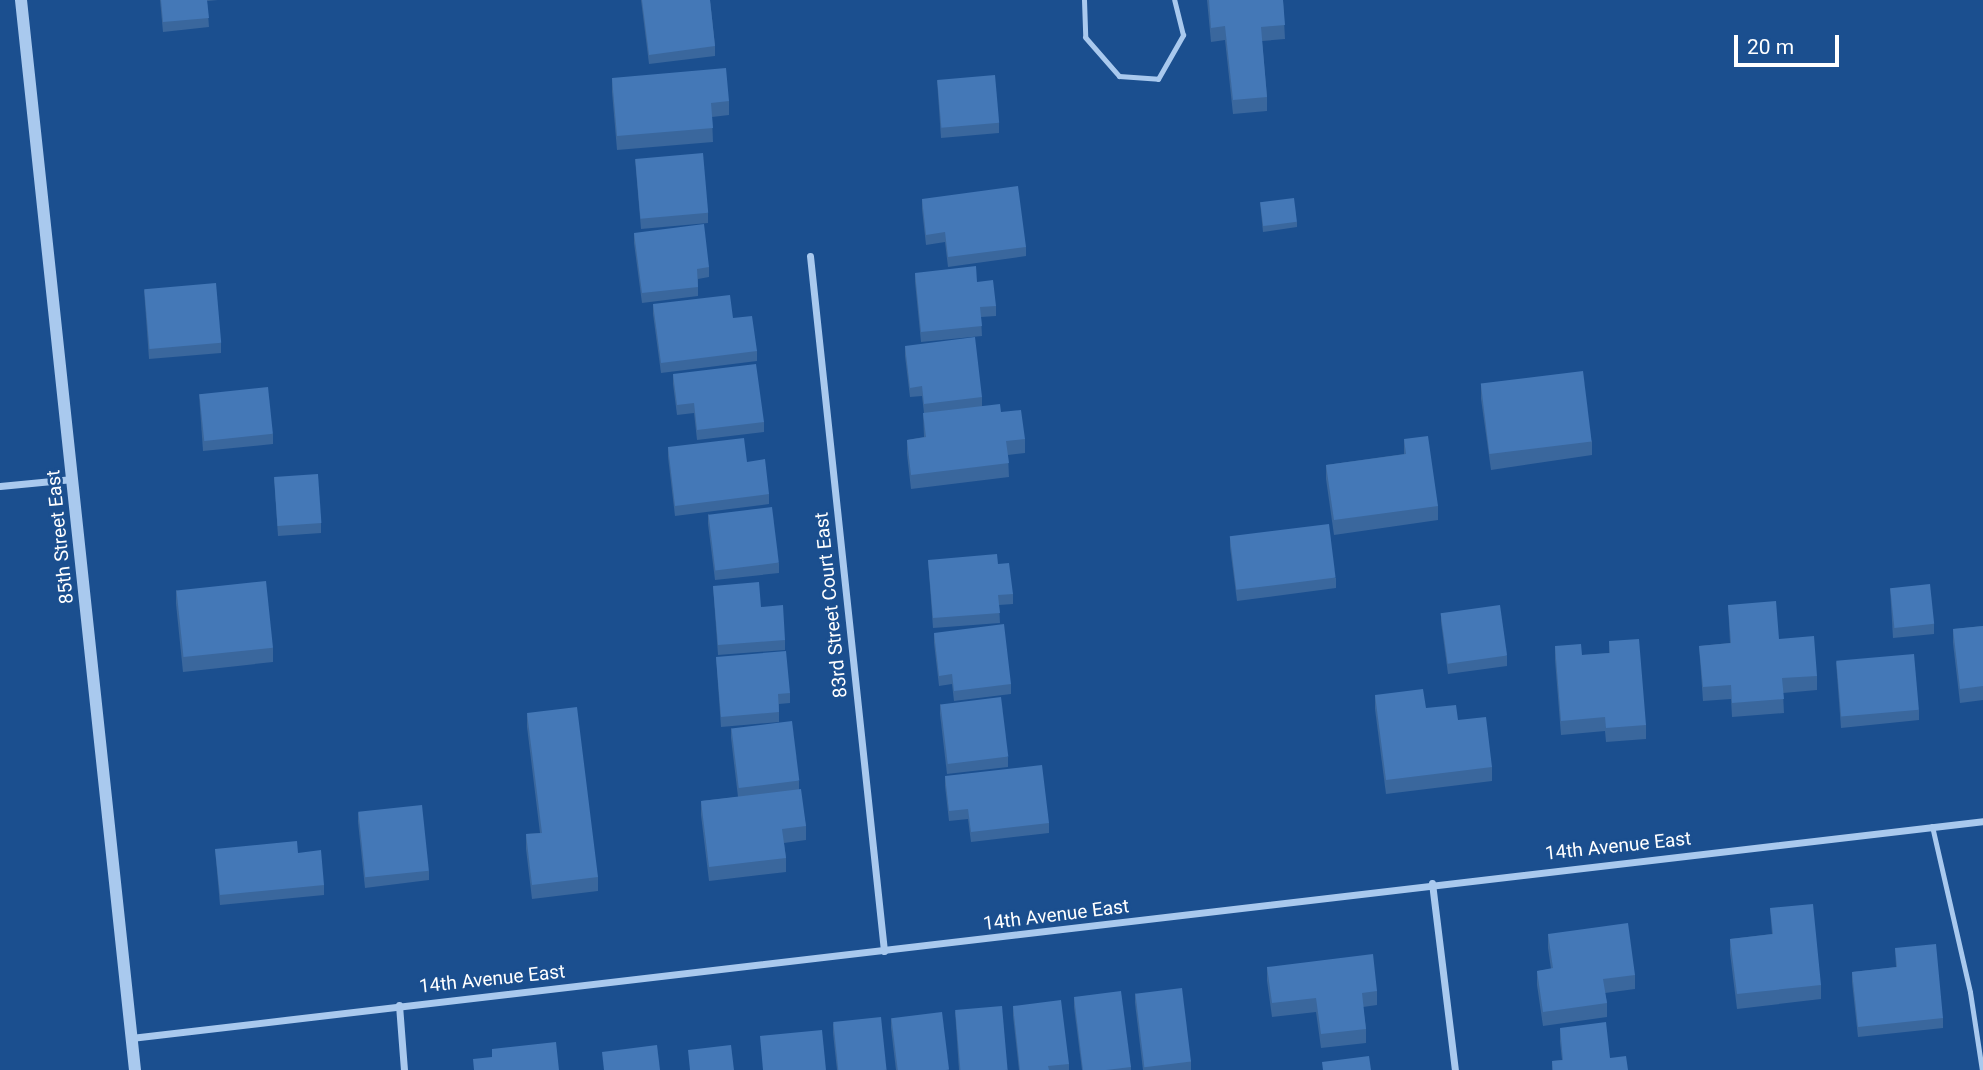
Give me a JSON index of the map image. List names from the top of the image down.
{
  "streets": {
    "street": ["85th Street East", "83rd Street Court East", "14th Avenue East"]
  },
  "crossings": [
    ["85th Street East", "14th Avenue East"],
    ["83rd Street Court East", "14th Avenue East"]
  ],
  "scale_bar": "20 m"
}
